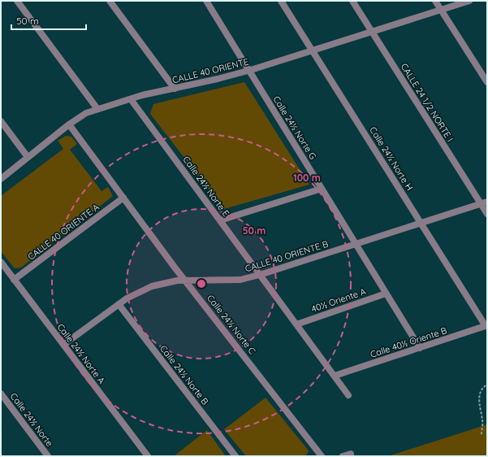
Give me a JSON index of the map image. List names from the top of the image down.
{
  "streets": {
    "street": [
      "CALLE 40 ORIENTE",
      "CALLE 24 1/2 NORTE I",
      "Calle 24½ Norte G",
      "Calle 24½ Norte H",
      "Calle 24½ Norte E",
      "CALLE 40 ORIENTE A",
      "CALLE 40 ORIENTE B",
      "40½ Oriente A",
      "Calle 24½ Norte C",
      "Calle 40½ Oriente B",
      "Calle 24½ Norte A",
      "Calle 24½ Norte B",
      "Calle 24½ Norte"
    ]
  },
  "crossings": [
    ["CALLE 40 ORIENTE", "CALLE 24 1/2 NORTE I"],
    ["CALLE 40 ORIENTE", "Calle 24½ Norte G"],
    ["CALLE 40 ORIENTE", "Calle 24½ Norte H"],
    ["CALLE 40 ORIENTE", "Calle 24½ Norte E"],
    ["CALLE 40 ORIENTE", "Calle 24½ Norte C"],
    ["CALLE 24 1/2 NORTE I", "CALLE 40 ORIENTE B"],
    ["Calle 24½ Norte G", "CALLE 40 ORIENTE B"],
    ["Calle 24½ Norte G", "40½ Oriente A"],
    ["Calle 24½ Norte G", "Calle 40½ Oriente B"],
    ["Calle 24½ Norte H", "CALLE 40 ORIENTE B"],
    ["Calle 24½ Norte H", "Calle 40½ Oriente B"],
    ["Calle 24½ Norte E", "CALLE 40 ORIENTE B"],
    ["Calle 24½ Norte E", "40½ Oriente A"],
    ["Calle 24½ Norte E", "Calle 40½ Oriente B"],
    ["CALLE 40 ORIENTE A", "Calle 24½ Norte C"],
    ["CALLE 40 ORIENTE A", "Calle 24½ Norte A"],
    ["CALLE 40 ORIENTE B", "Calle 24½ Norte C"],
    ["CALLE 40 ORIENTE B", "Calle 24½ Norte A"],
    ["CALLE 40 ORIENTE B", "Calle 24½ Norte B"]
  ],
  "scale_bar": "50 m",
  "rings": ["100 m", "50 m"]
}
